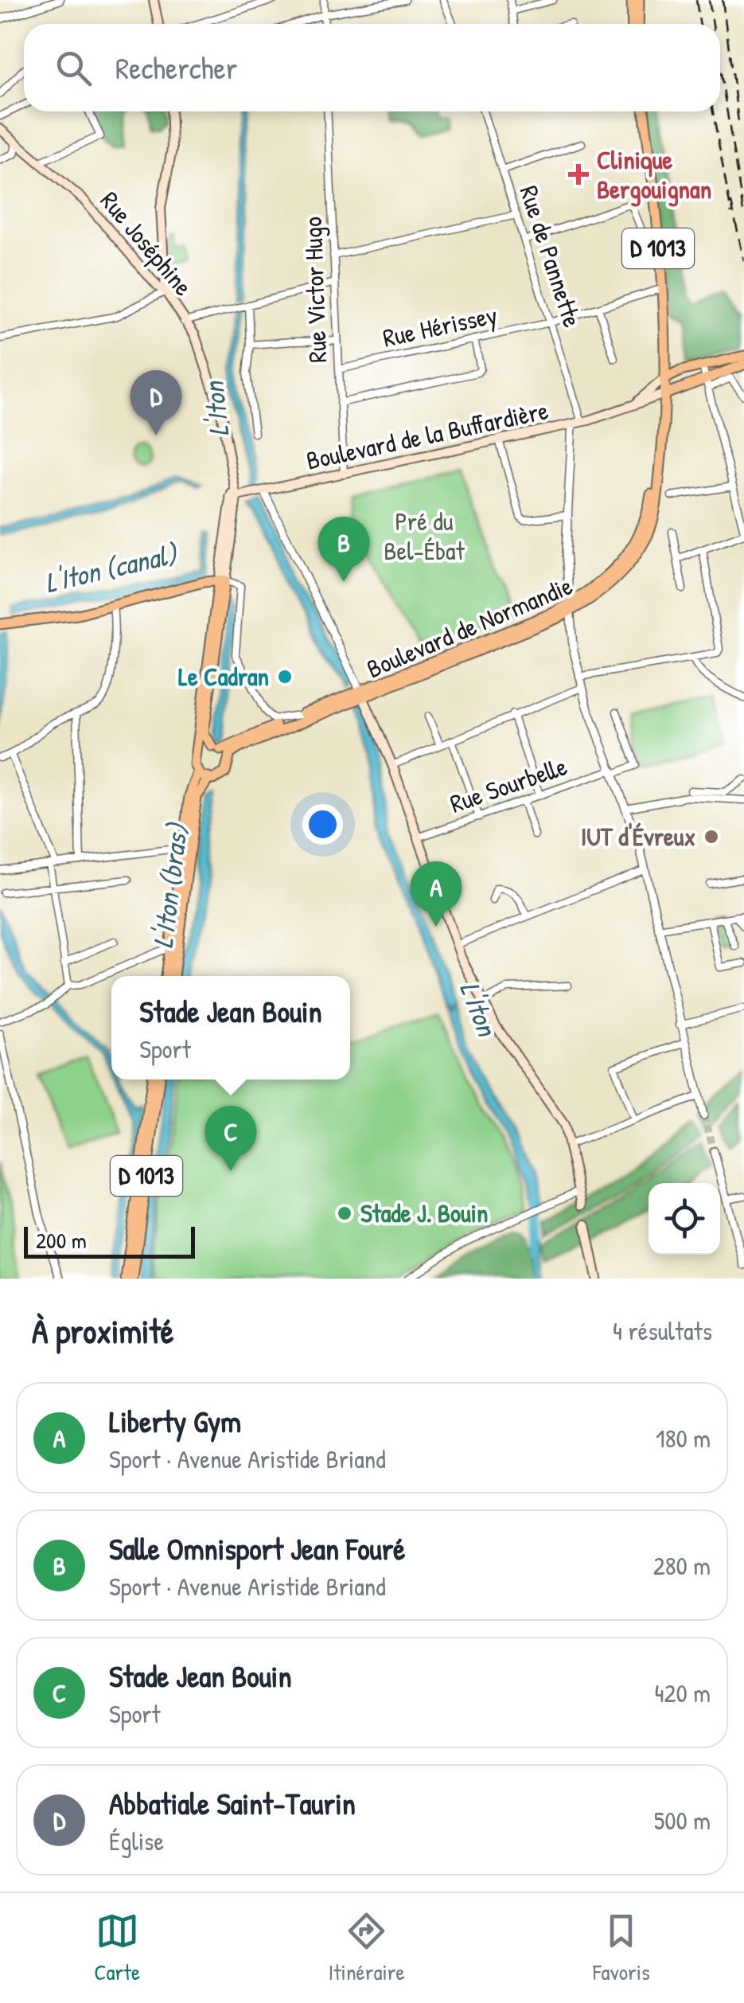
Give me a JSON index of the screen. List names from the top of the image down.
{
  "streets": {
    "main road": [
      "Rue Joséphine",
      "D 1013",
      "Boulevard de la Buffardière",
      "Boulevard de Normandie"
    ],
    "street": [
      "Rue de Pannette",
      "Rue Victor Hugo",
      "Rue Hérissey",
      "Rue Sourbelle"
    ]
  },
  "crossings": [
    ["Rue Joséphine", "Boulevard de la Buffardière"],
    ["D 1013", "Rue Hérissey"],
    ["D 1013", "Boulevard de la Buffardière"],
    ["D 1013", "Boulevard de Normandie"],
    ["Rue de Pannette", "Rue Hérissey"],
    ["Rue de Pannette", "Boulevard de la Buffardière"],
    ["Rue Victor Hugo", "Rue Hérissey"],
    ["Rue Victor Hugo", "Boulevard de la Buffardière"],
    ["Boulevard de la Buffardière", "Boulevard de Normandie"]
  ],
  "water": ["L'Iton", "L'Iton (canal)", "L'Iton (bras)"],
  "parks": ["Pré du Bel-Ébat"],
  "places": {
    "health": ["Clinique Bergouignan"],
    "other": ["Le Cadran", "IUT d'Évreux", "Stade J. Bouin"]
  },
  "scale_bar": "200 m",
  "page": {
    "search": "Rechercher",
    "pins": [
      "D",
      "B",
      "A",
      "C"
    ],
    "popup": ["Stade Jean Bouin", "Sport"],
    "scale": "200 m",
    "heading": ["À proximité", "4 résultats"],
    "list": [
      {
        "mark": "A",
        "name": "Liberty Gym",
        "note": "Sport · Avenue Aristide Briand",
        "value": "180 m"
      },
      {
        "mark": "B",
        "name": "Salle Omnisport Jean Fouré",
        "note": "Sport · Avenue Aristide Briand",
        "value": "280 m"
      },
      {
        "mark": "C",
        "name": "Stade Jean Bouin",
        "note": "Sport",
        "value": "420 m"
      },
      {
        "mark": "D",
        "name": "Abbatiale Saint-Taurin",
        "note": "Église",
        "value": "500 m"
      }
    ],
    "nav": ["Carte", "Itinéraire", "Favoris"]
  }
}
